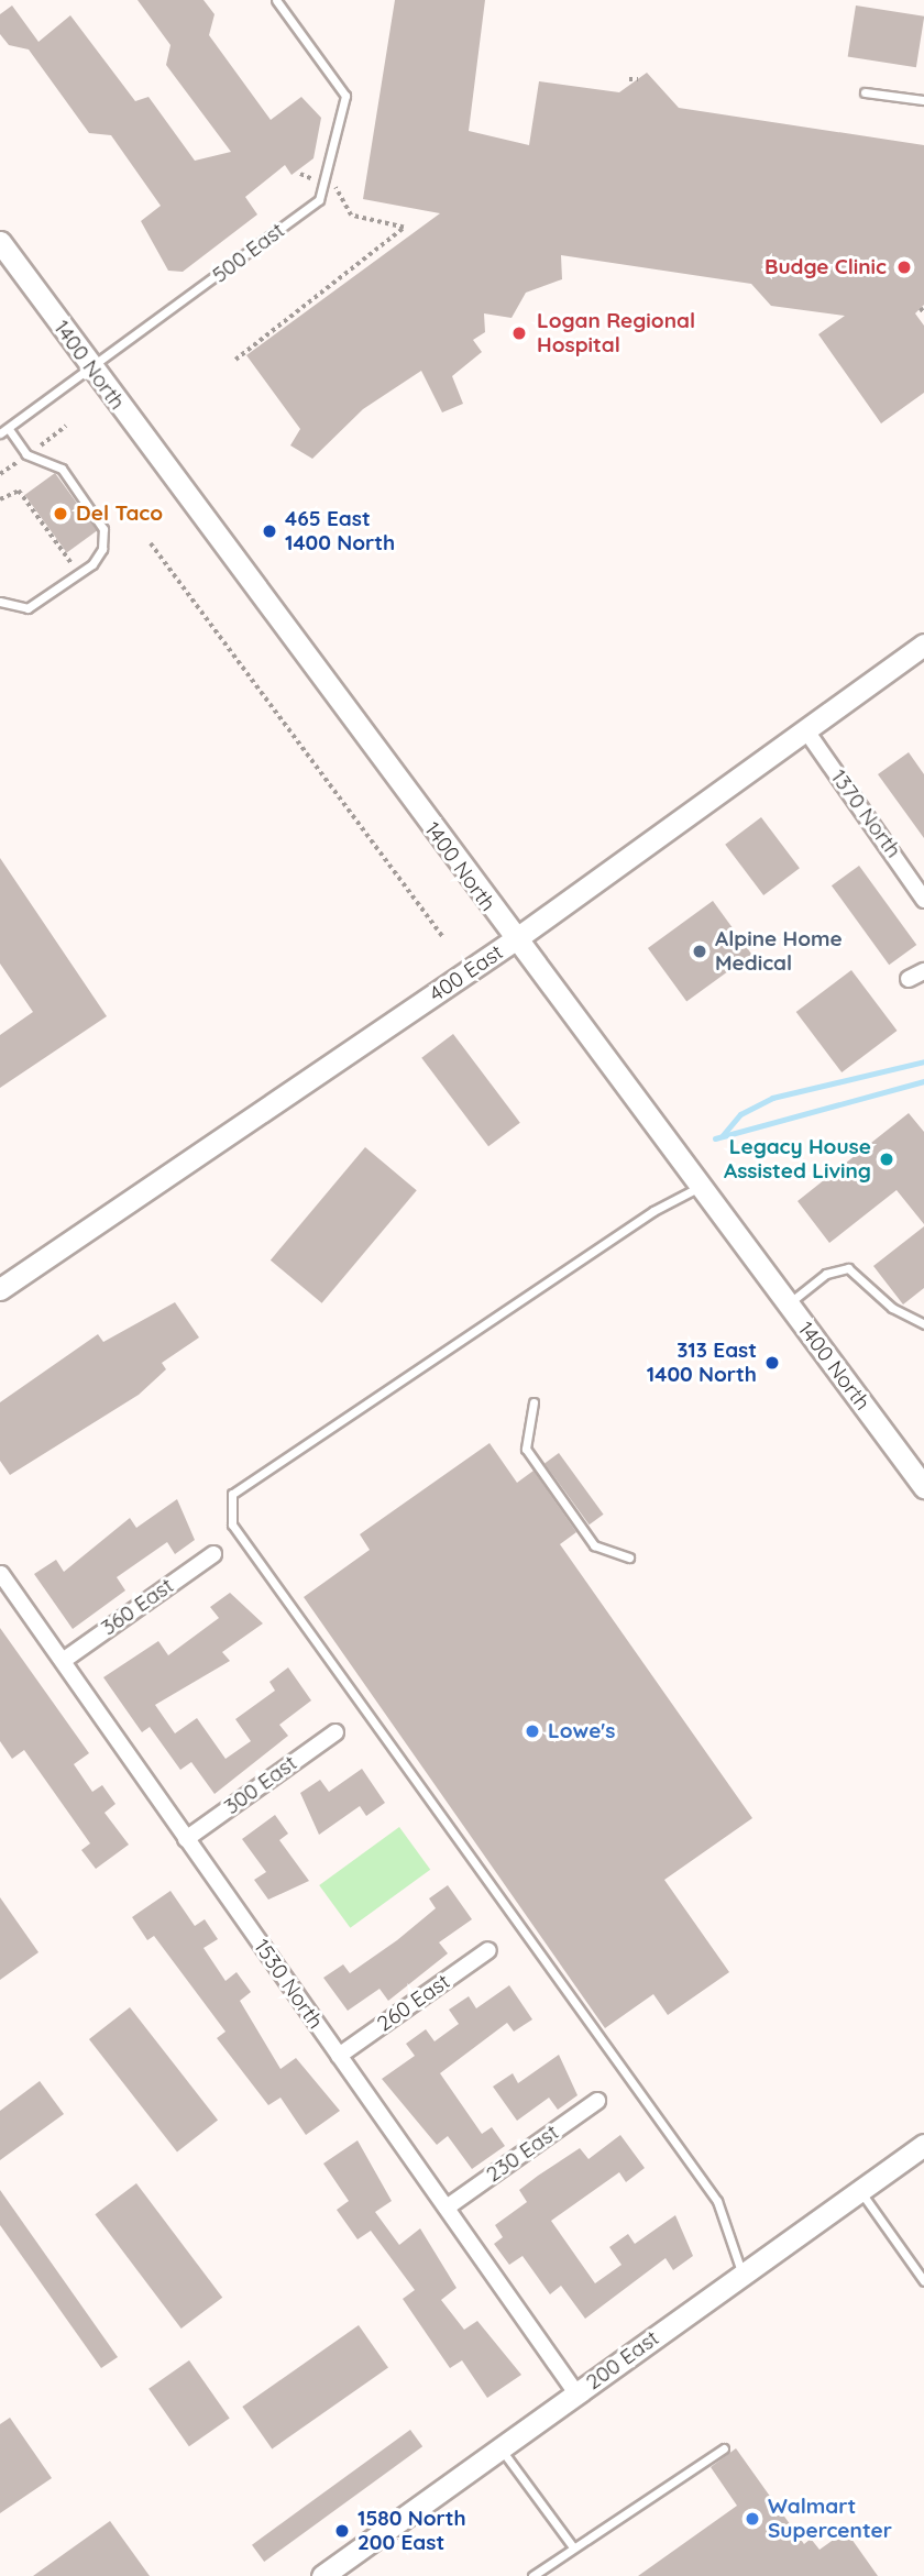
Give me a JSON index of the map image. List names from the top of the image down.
{
  "streets": {
    "main road": ["1400 North", "400 East", "200 East"],
    "street": [
      "1370 North",
      "360 East",
      "300 East",
      "1530 North",
      "260 East",
      "230 East"
    ],
    "lane": ["500 East"]
  },
  "crossings": [
    ["500 East", "1400 North"],
    ["1400 North", "400 East"],
    ["1370 North", "400 East"],
    ["360 East", "1530 North"],
    ["300 East", "1530 North"],
    ["1530 North", "260 East"],
    ["1530 North", "230 East"],
    ["1530 North", "200 East"]
  ],
  "places": [
    "Budge Clinic",
    "Logan Regional Hospital",
    "Del Taco",
    "465 East 1400 North",
    "Alpine Home Medical",
    "Legacy House Assisted Living",
    "313 East 1400 North",
    "Lowe's",
    "Walmart Supercenter",
    "1580 North 200 East"
  ]
}
